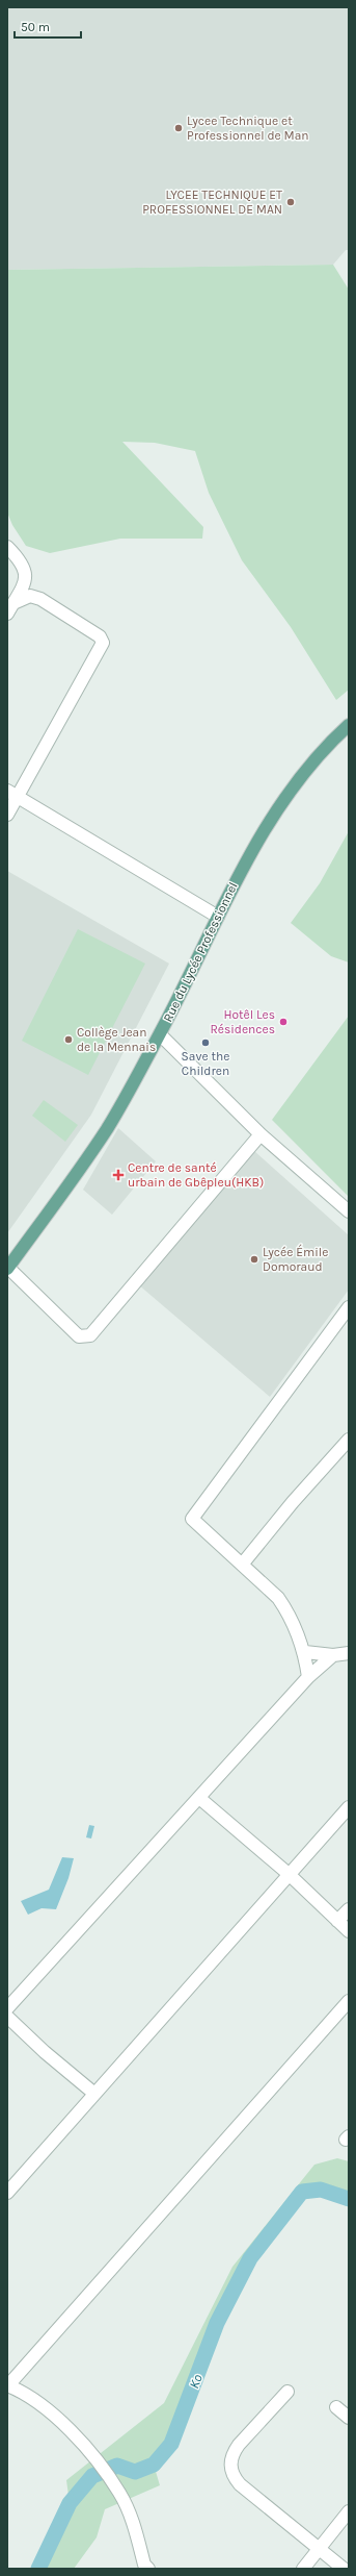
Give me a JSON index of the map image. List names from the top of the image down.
{
  "streets": {
    "main road": ["Rue du Lycée Professionnel"]
  },
  "water": ["Ko"],
  "places": {
    "other": [
      "Lycee Technique et Professionnel de Man",
      "LYCEE TECHNIQUE ET PROFESSIONNEL DE MAN",
      "Hotêl Les Résidences",
      "Collège Jean de la Mennais",
      "Save the Children",
      "Lycée Émile Domoraud"
    ],
    "health": ["Centre de santé urbain de Gbêpleu(HKB)"]
  },
  "scale_bar": "50 m"
}
